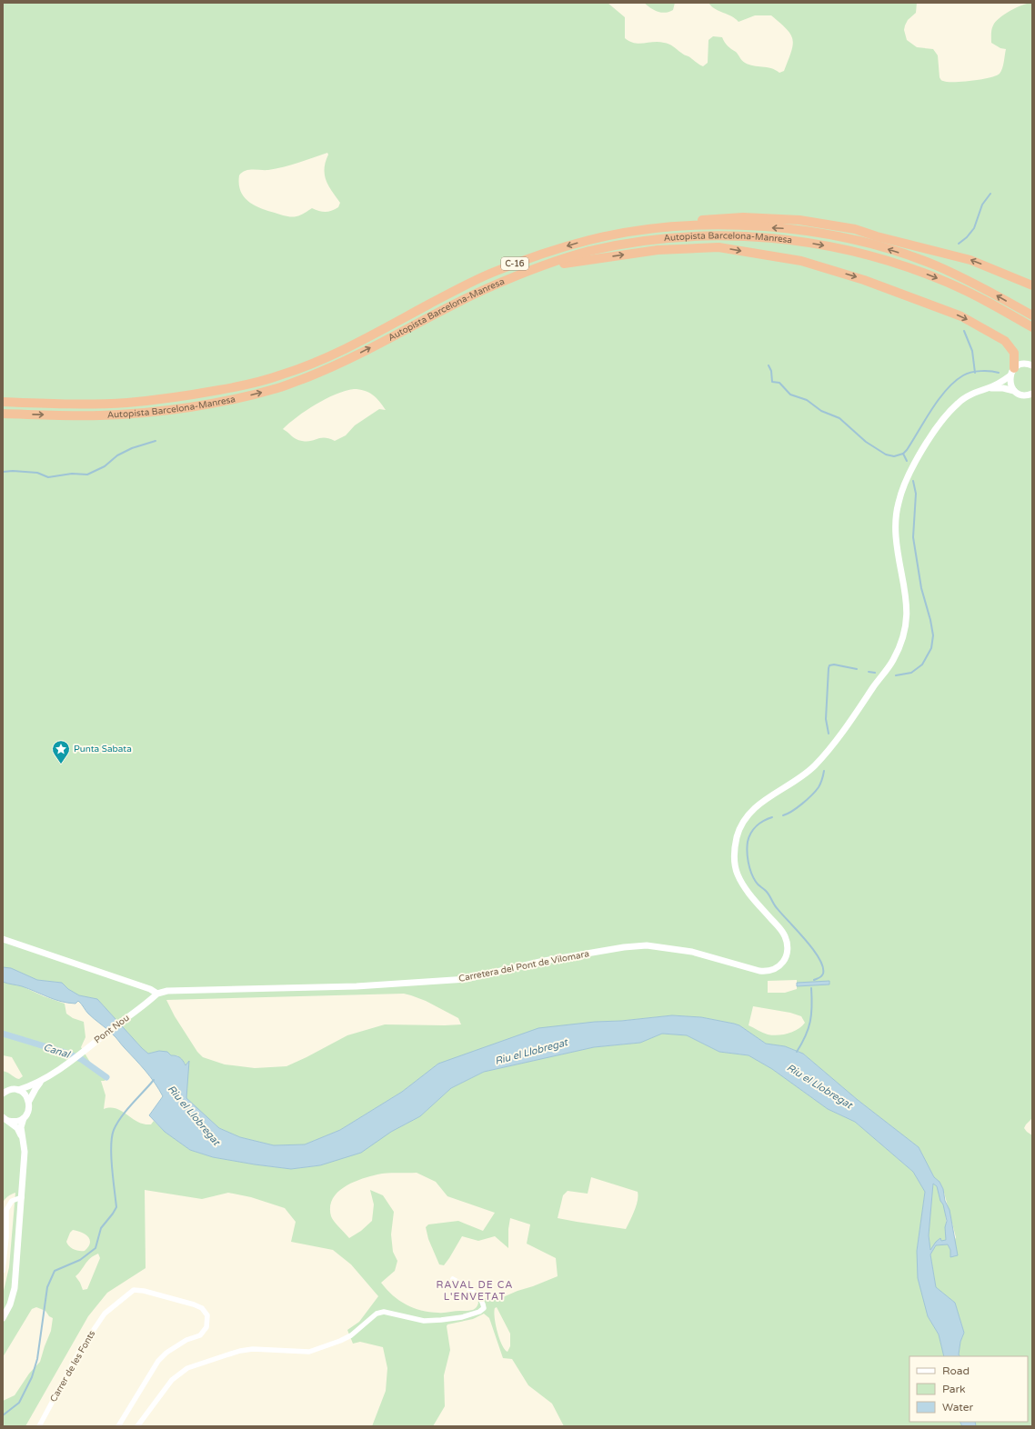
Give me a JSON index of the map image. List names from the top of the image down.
{
  "streets": {
    "highway": ["Autopista Barcelona-Manresa", "C-16"],
    "street": ["Carretera del Pont de Vilomara", "Pont Nou", "Carrer de les Fonts"]
  },
  "crossings": [
    ["Carretera del Pont de Vilomara", "Pont Nou"]
  ],
  "districts": ["RAVAL DE CA L'ENVETAT"],
  "water": ["Canal", "Riu el Llobregat"],
  "places": {
    "place": ["Punta Sabata"]
  },
  "legend": ["Road", "Park", "Water"]
}
